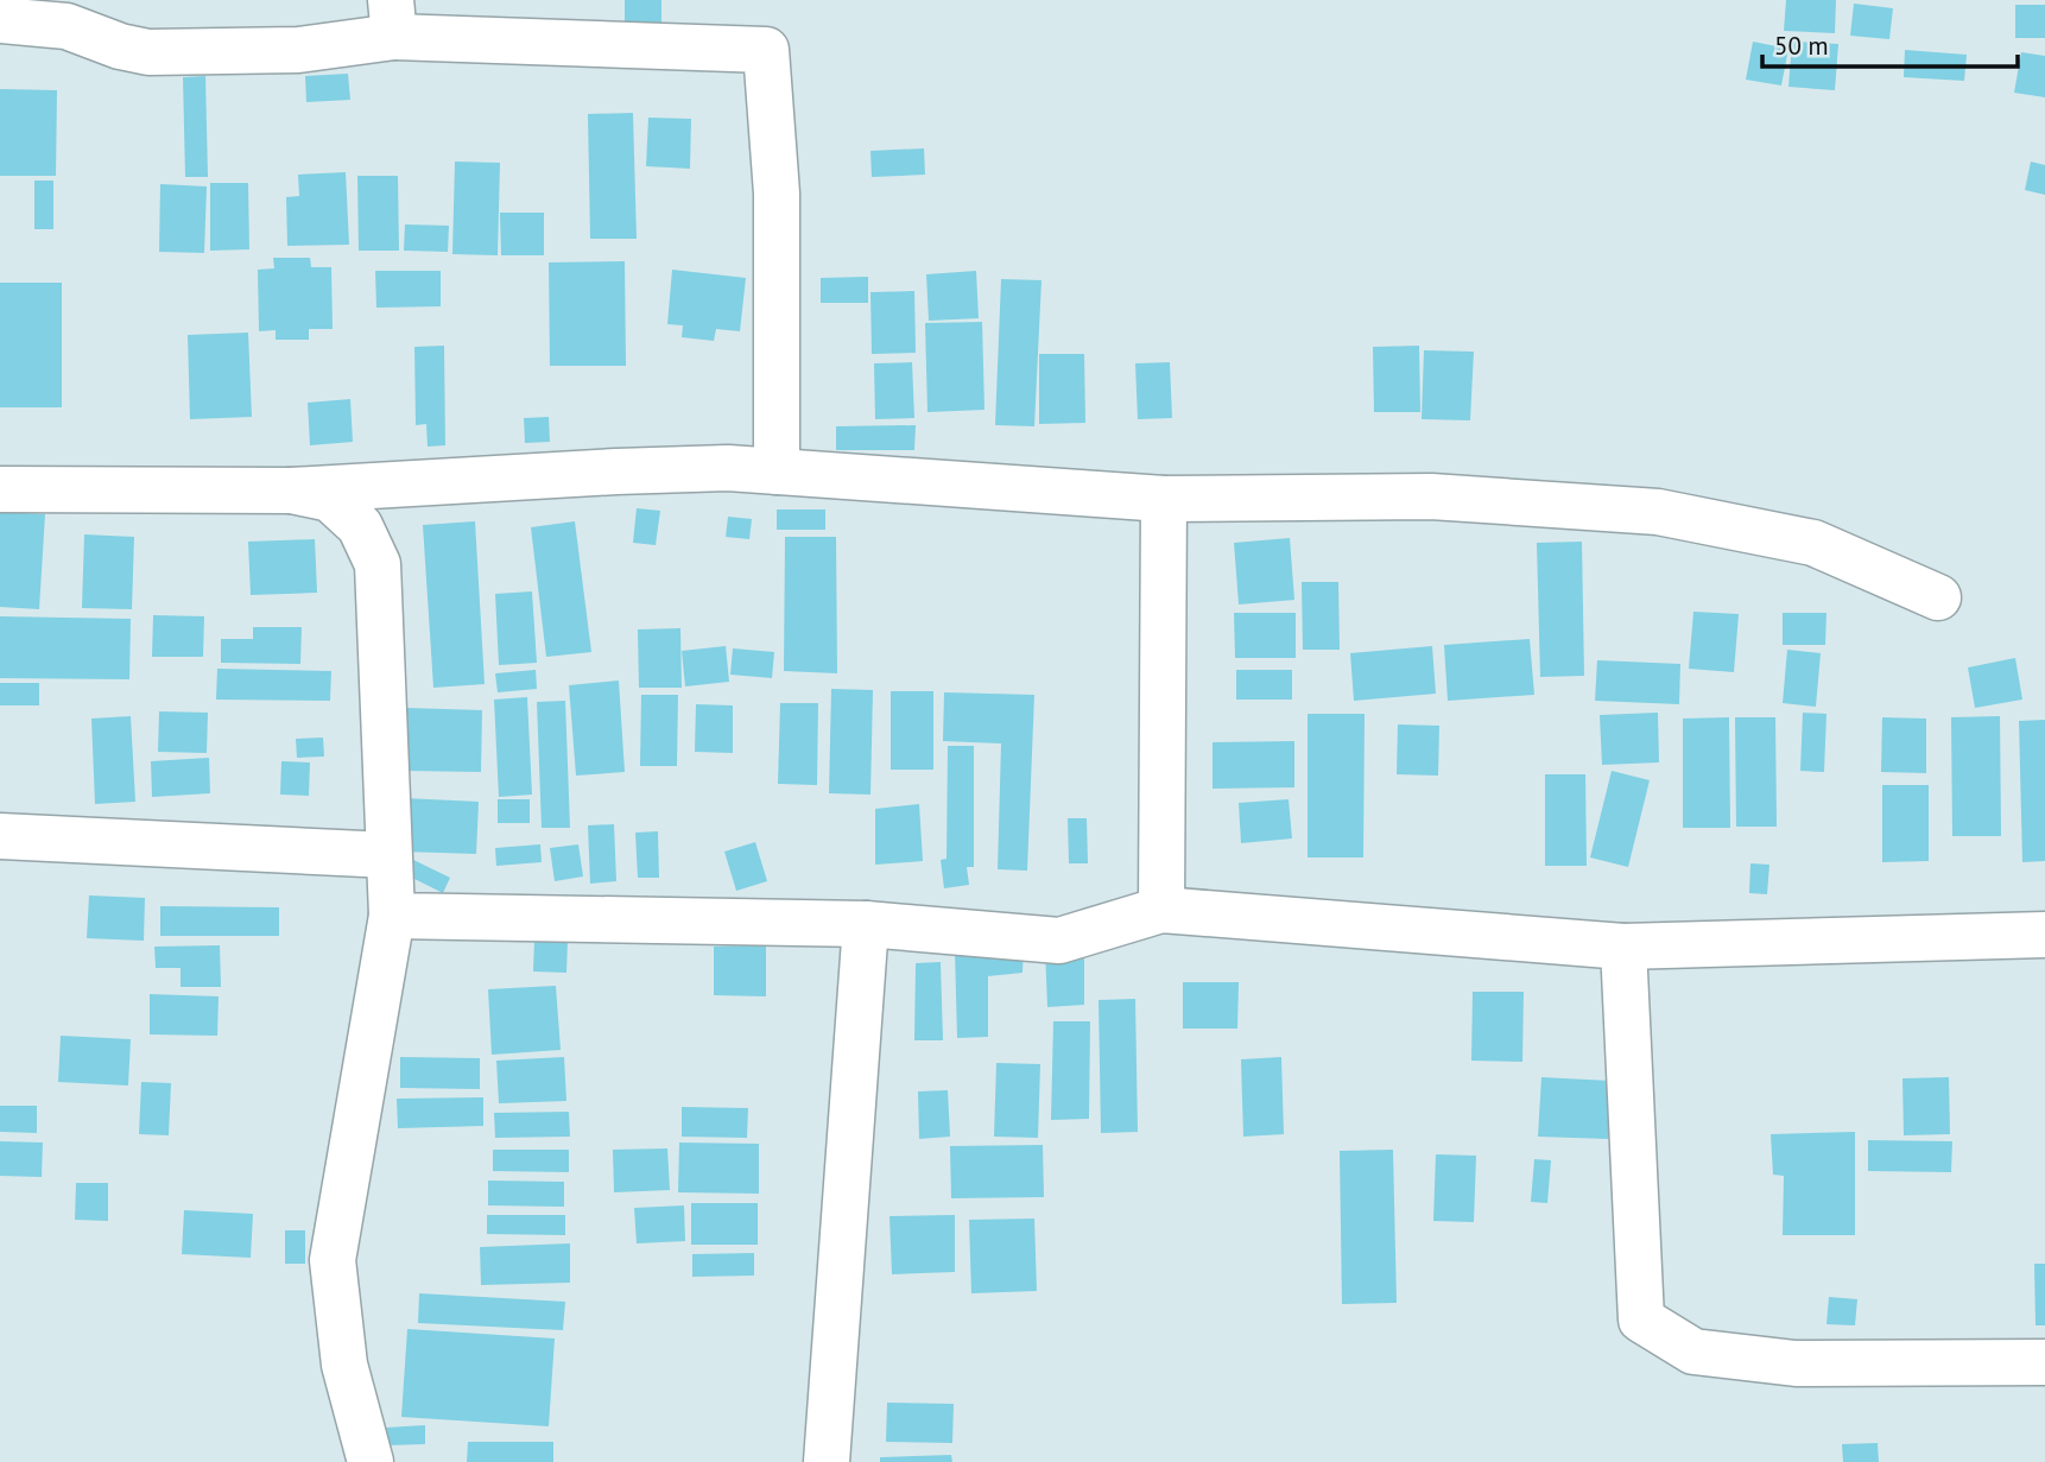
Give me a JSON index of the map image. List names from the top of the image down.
{
  "scale_bar": "50 m"
}
